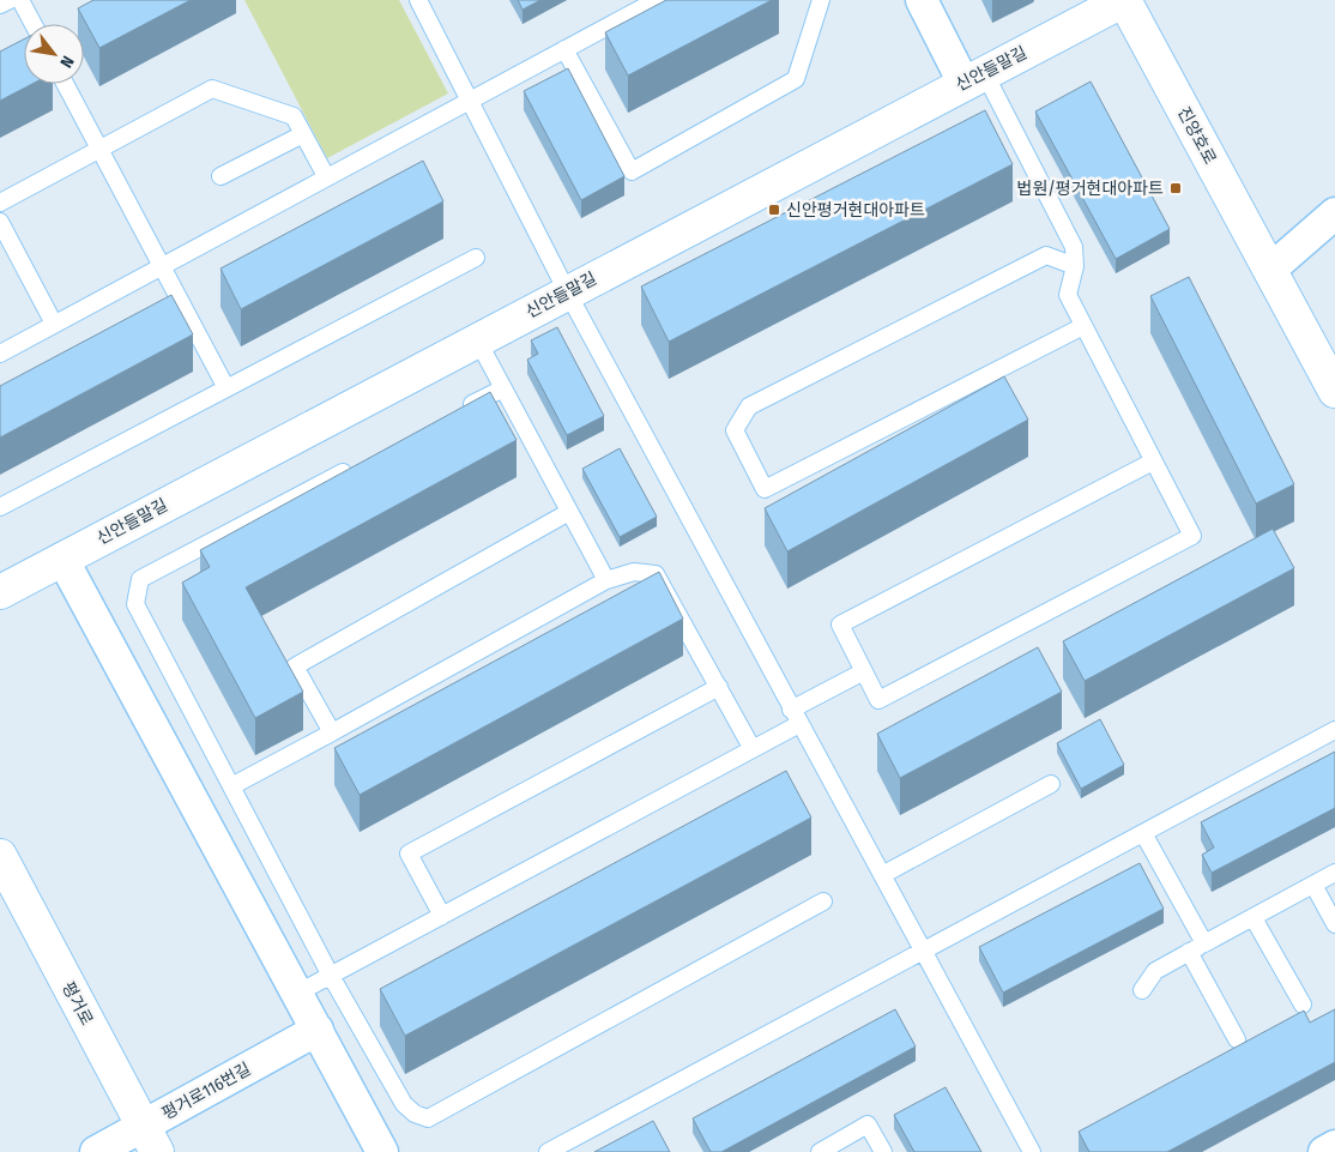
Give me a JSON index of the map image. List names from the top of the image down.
{
  "streets": {
    "street": [
      "신안들말길",
      "진양호로",
      "평거로",
      "평거로116번길"
    ]
  },
  "crossings": [
    ["신안들말길", "진양호로"],
    ["평거로", "평거로116번길"]
  ],
  "places": {
    "transit": ["법원/평거현대아파트", "신안평거현대아파트"]
  },
  "north": "bottom right"
}
